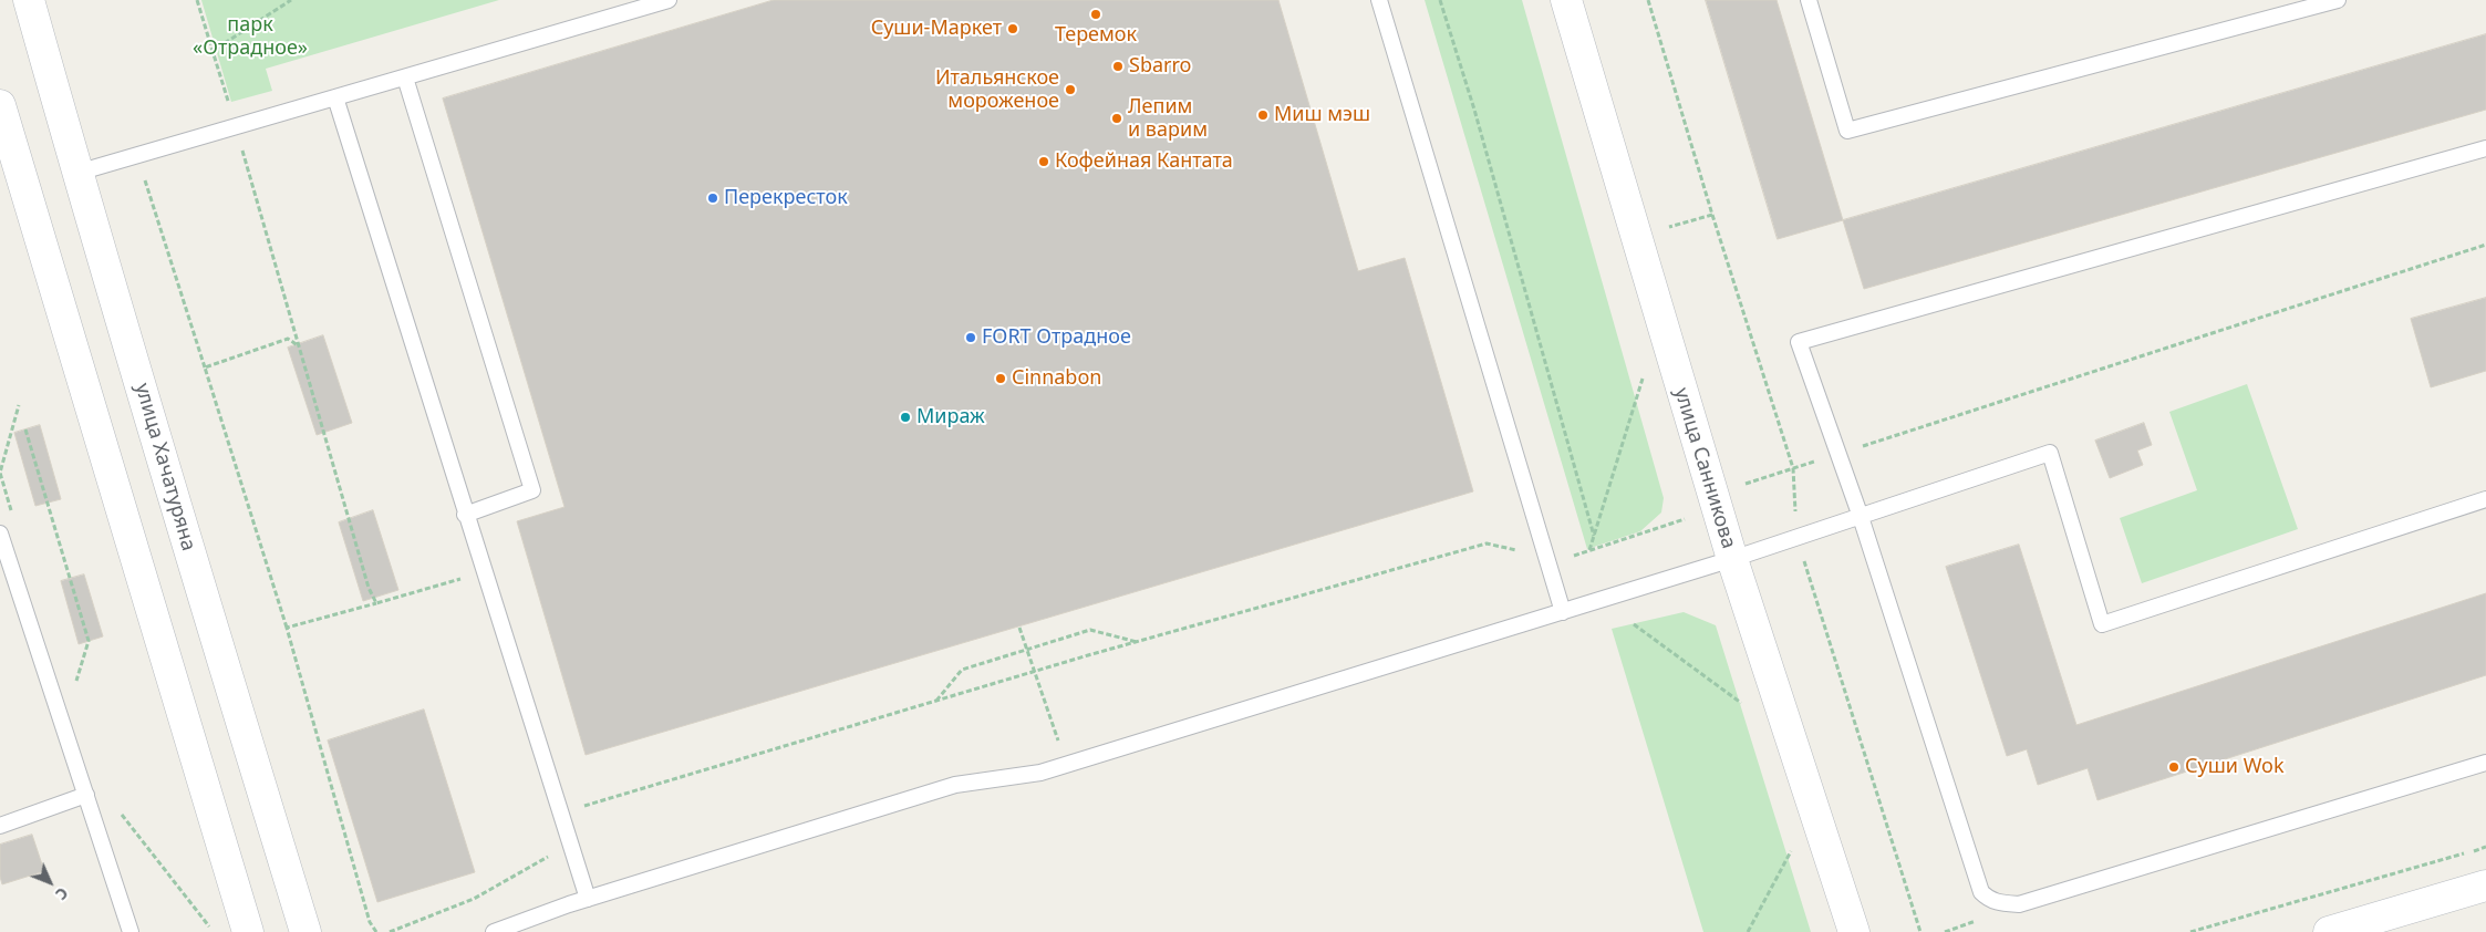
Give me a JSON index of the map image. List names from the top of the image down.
{
  "streets": {
    "main road": ["улица Хачатуряна", "улица Санникова"]
  },
  "parks": ["парк «Отрадное»"],
  "places": [
    "Теремок",
    "Суши-Маркет",
    "Sbarro",
    "Итальянское мороженое",
    "Миш мэш",
    "Лепим и варим",
    "Кофейная Кантата",
    "Перекресток",
    "FORT Отрадное",
    "Cinnabon",
    "Мираж",
    "Суши Wok"
  ],
  "north": "bottom right"
}
